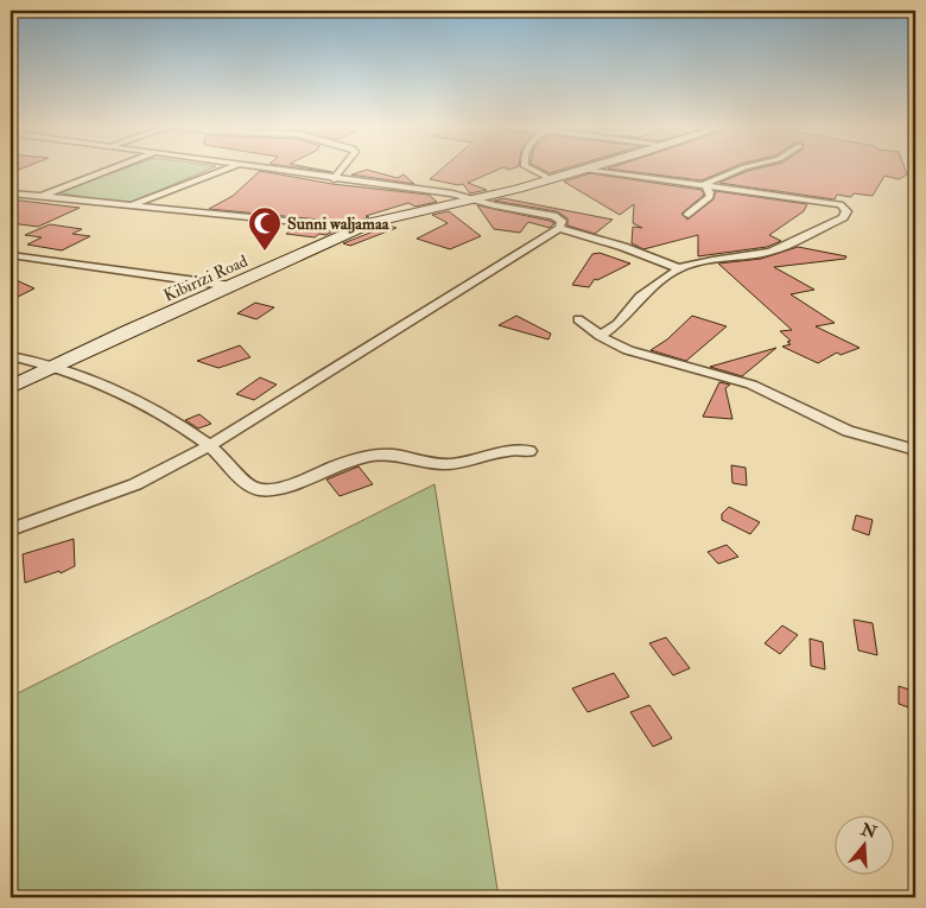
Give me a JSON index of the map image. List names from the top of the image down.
{
  "streets": {
    "street": ["Kibirizi Road"]
  },
  "places": {
    "mosque": ["Sunni waljamaa"]
  },
  "north": "top"
}
